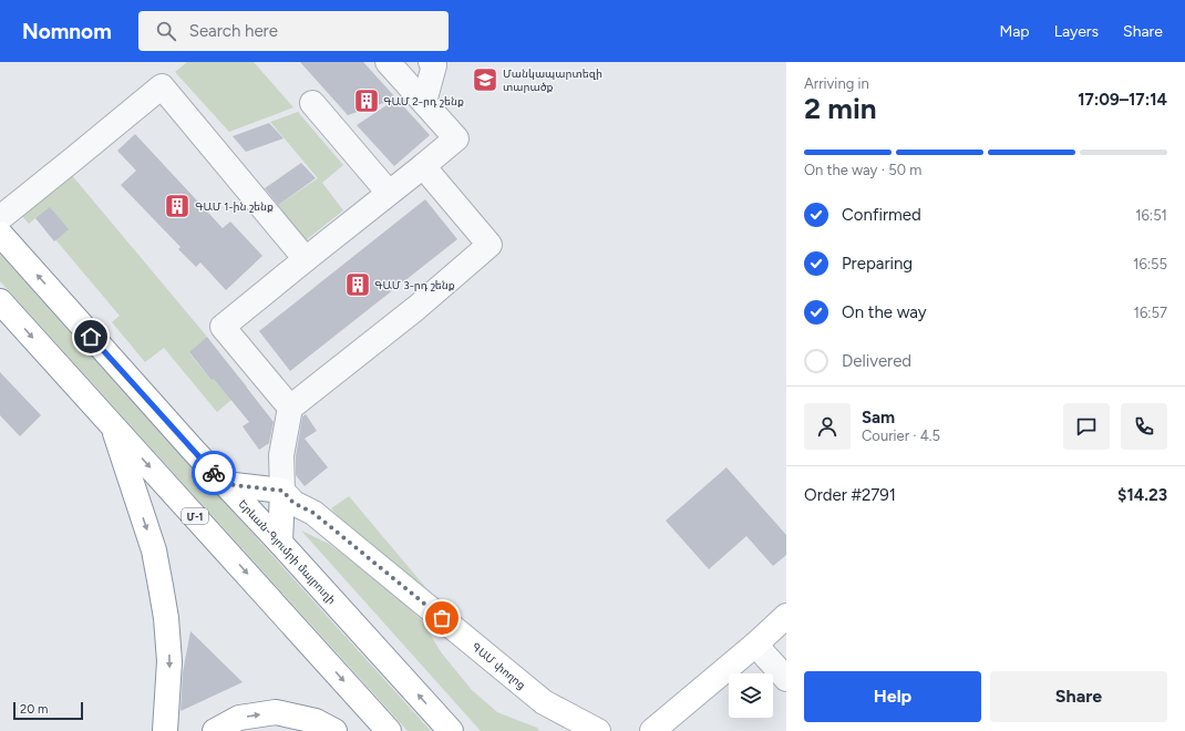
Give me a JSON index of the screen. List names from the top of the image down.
{
  "streets": {
    "main road": ["Մ-1", "Երևան-Գյումրի մայրուղի", "ԳԱՄ փողոց"]
  },
  "places": {
    "school or university": ["Մանկապարտեզի տարածք"],
    "building": ["ԳԱՄ 2-րդ շենք", "ԳԱՄ 1-ին շենք", "ԳԱՄ 3-րդ շենք"]
  },
  "scale_bar": "20 m",
  "page": {
    "header": "Nomnom",
    "search": "Search here",
    "nav": ["Map", "Layers", "Share"],
    "heading": ["2 min", "Arriving in", "17:09–17:14"],
    "panel": [
      "Sam",
      "Courier · 4.5",
      "Order #2791",
      "$14.23"
    ],
    "bar": "On the way · 50 m",
    "list": [
      ["Confirmed", "16:51"],
      ["Preparing", "16:55"],
      ["On the way", "16:57"],
      "Delivered"
    ],
    "buttons": ["Help", "Share"],
    "scale": "20 m"
  }
}
